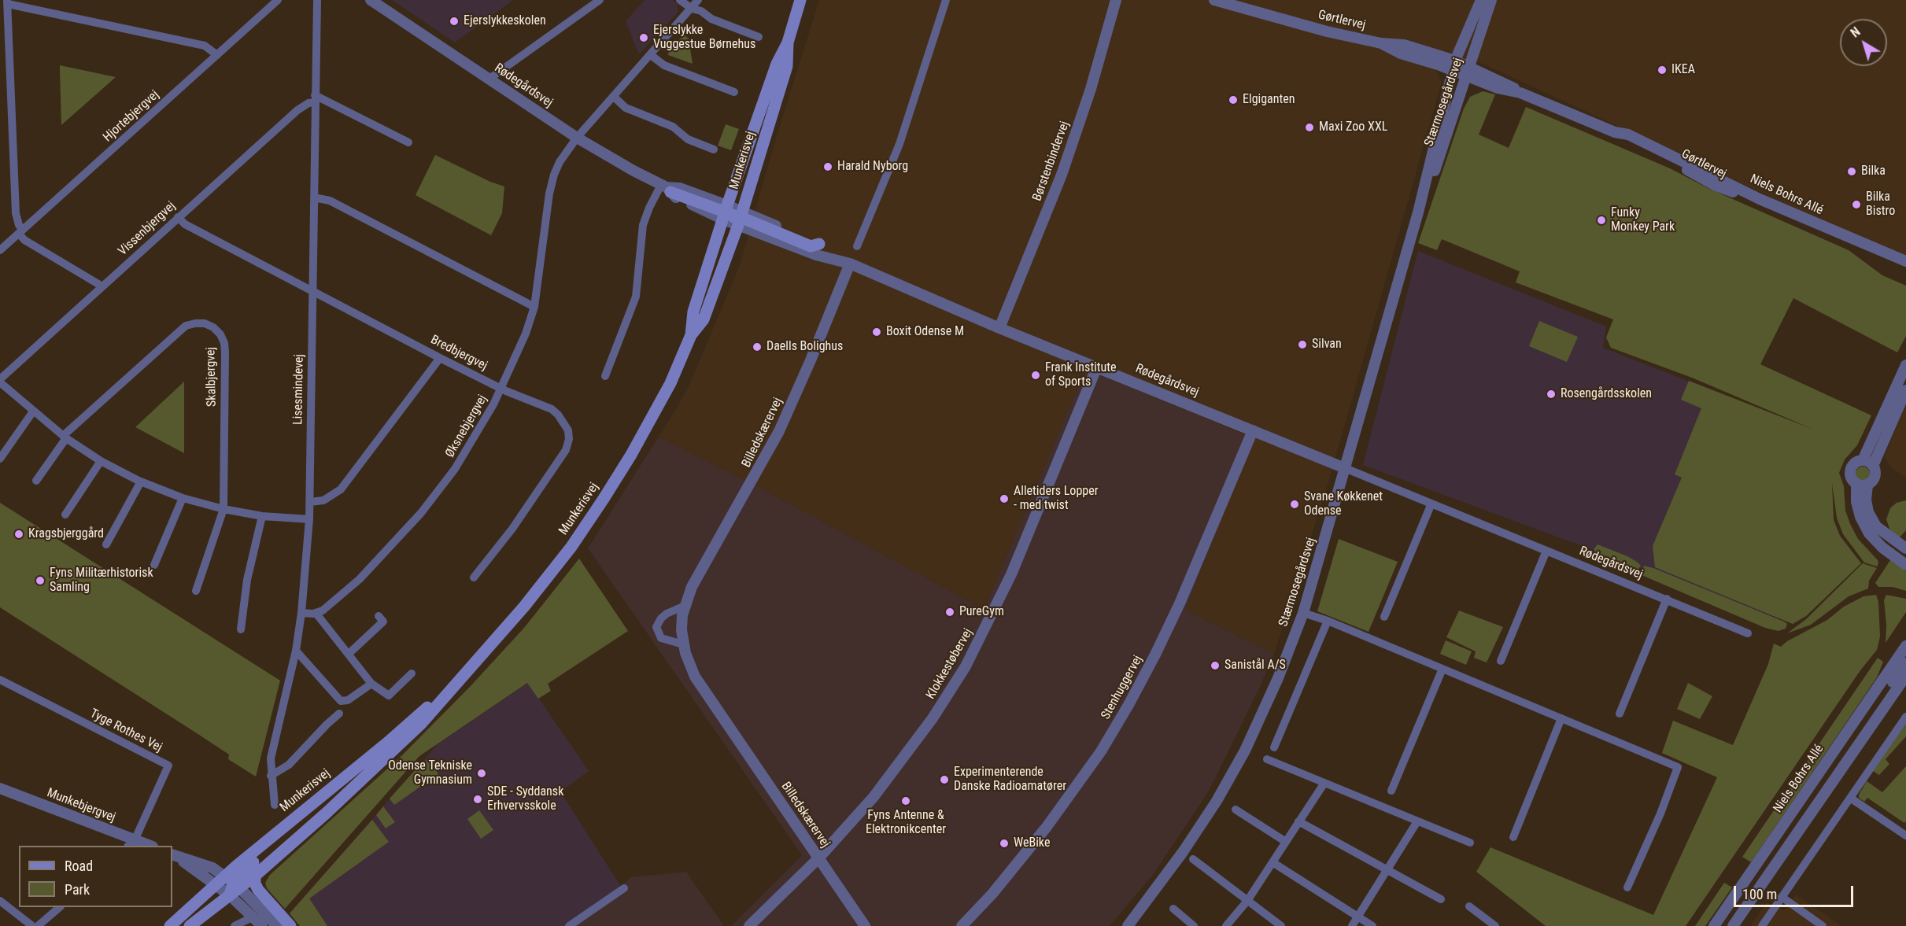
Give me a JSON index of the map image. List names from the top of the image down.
{
  "streets": {
    "main road": ["Munkerisvej"],
    "street": [
      "Gørtlervej",
      "Rødegårdsvej",
      "Stærmosegårdsvej",
      "Hjortebjergvej",
      "Børstenbindervej",
      "Niels Bohrs Allé",
      "Vissenbjergvej",
      "Bredbjergvej",
      "Skalbjergvej",
      "Lisesmindevej",
      "Øksnebjergvej",
      "Billedskærervej",
      "Klokkestøbervej",
      "Stenhuggervej",
      "Tyge Rothes Vej",
      "Munkebjergvej"
    ]
  },
  "crossings": [
    ["Gørtlervej", "Stærmosegårdsvej"],
    ["Gørtlervej", "Niels Bohrs Allé"],
    ["Rødegårdsvej", "Stærmosegårdsvej"],
    ["Rødegårdsvej", "Munkerisvej"],
    ["Rødegårdsvej", "Børstenbindervej"],
    ["Rødegårdsvej", "Øksnebjergvej"],
    ["Rødegårdsvej", "Billedskærervej"],
    ["Rødegårdsvej", "Klokkestøbervej"],
    ["Rødegårdsvej", "Stenhuggervej"],
    ["Vissenbjergvej", "Bredbjergvej"],
    ["Vissenbjergvej", "Lisesmindevej"],
    ["Bredbjergvej", "Lisesmindevej"],
    ["Bredbjergvej", "Øksnebjergvej"],
    ["Billedskærervej", "Klokkestøbervej"],
    ["Tyge Rothes Vej", "Munkebjergvej"]
  ],
  "places": [
    "Ejerslykkeskolen",
    "Ejerslykke Vuggestue Børnehus",
    "IKEA",
    "Elgiganten",
    "Maxi Zoo XXL",
    "Harald Nyborg",
    "Bilka",
    "Bilka Bistro",
    "Funky Monkey Park",
    "Boxit Odense M",
    "Silvan",
    "Daells Bolighus",
    "Frank Institute of Sports",
    "Rosengårdsskolen",
    "Alletiders Lopper - med twist",
    "Svane Køkkenet Odense",
    "Kragsbjerggård",
    "Fyns Militærhistorisk Samling",
    "PureGym",
    "Sanistål A/S",
    "Odense Tekniske Gymnasium",
    "Experimenterende Danske Radioamatører",
    "SDE - Syddansk Erhvervsskole",
    "Fyns Antenne & Elektronikcenter",
    "WeBike"
  ],
  "legend": ["Road", "Park"],
  "scale_bar": "100 m",
  "north": "top left"
}
